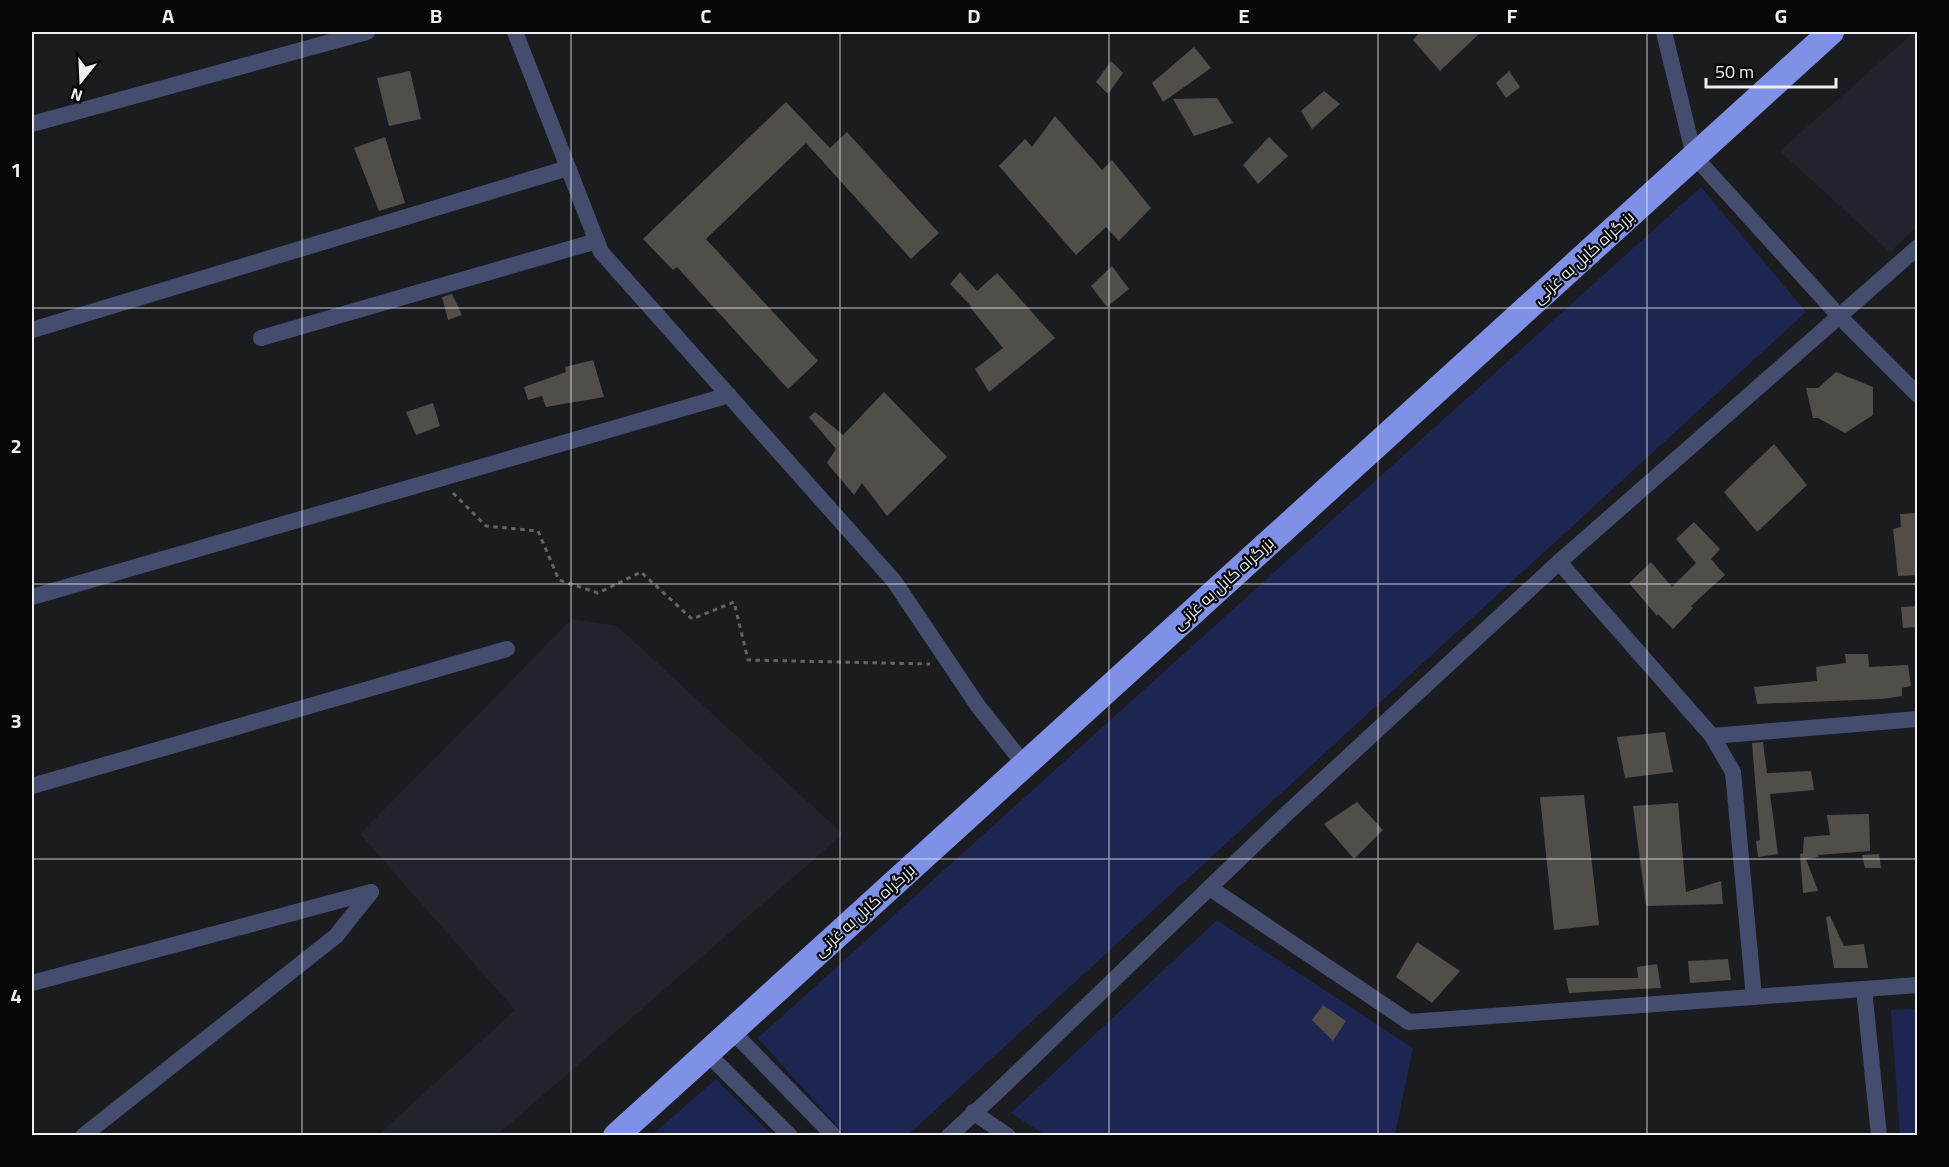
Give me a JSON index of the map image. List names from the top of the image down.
{
  "streets": {
    "highway": ["بزرگراه کابل به غزنی"]
  },
  "scale_bar": "50 m",
  "north": "bottom",
  "grid": {
    "columns": [
      "A",
      "B",
      "C",
      "D",
      "E",
      "F",
      "G"
    ],
    "rows": [
      "1",
      "2",
      "3",
      "4"
    ]
  }
}
